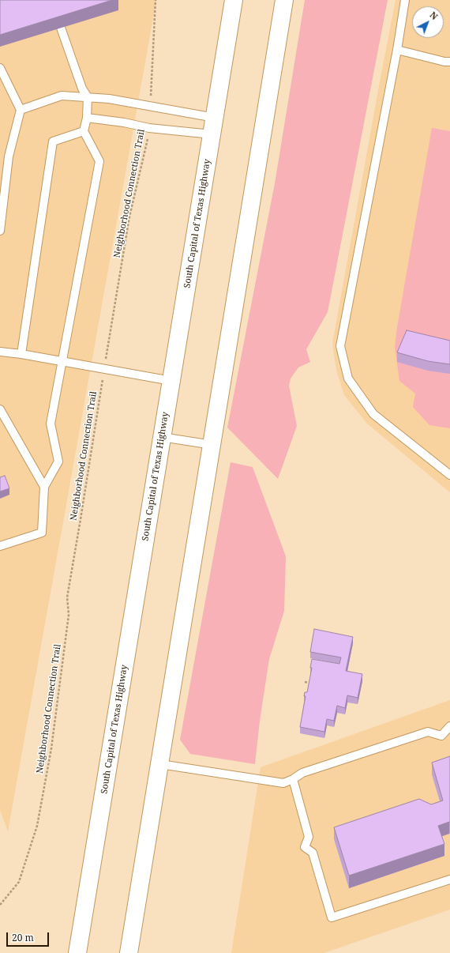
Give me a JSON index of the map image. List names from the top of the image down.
{
  "streets": {
    "highway": ["South Capital of Texas Highway"],
    "path": ["Neighborhood Connection Trail"]
  },
  "scale_bar": "20 m",
  "north": "top right"
}
